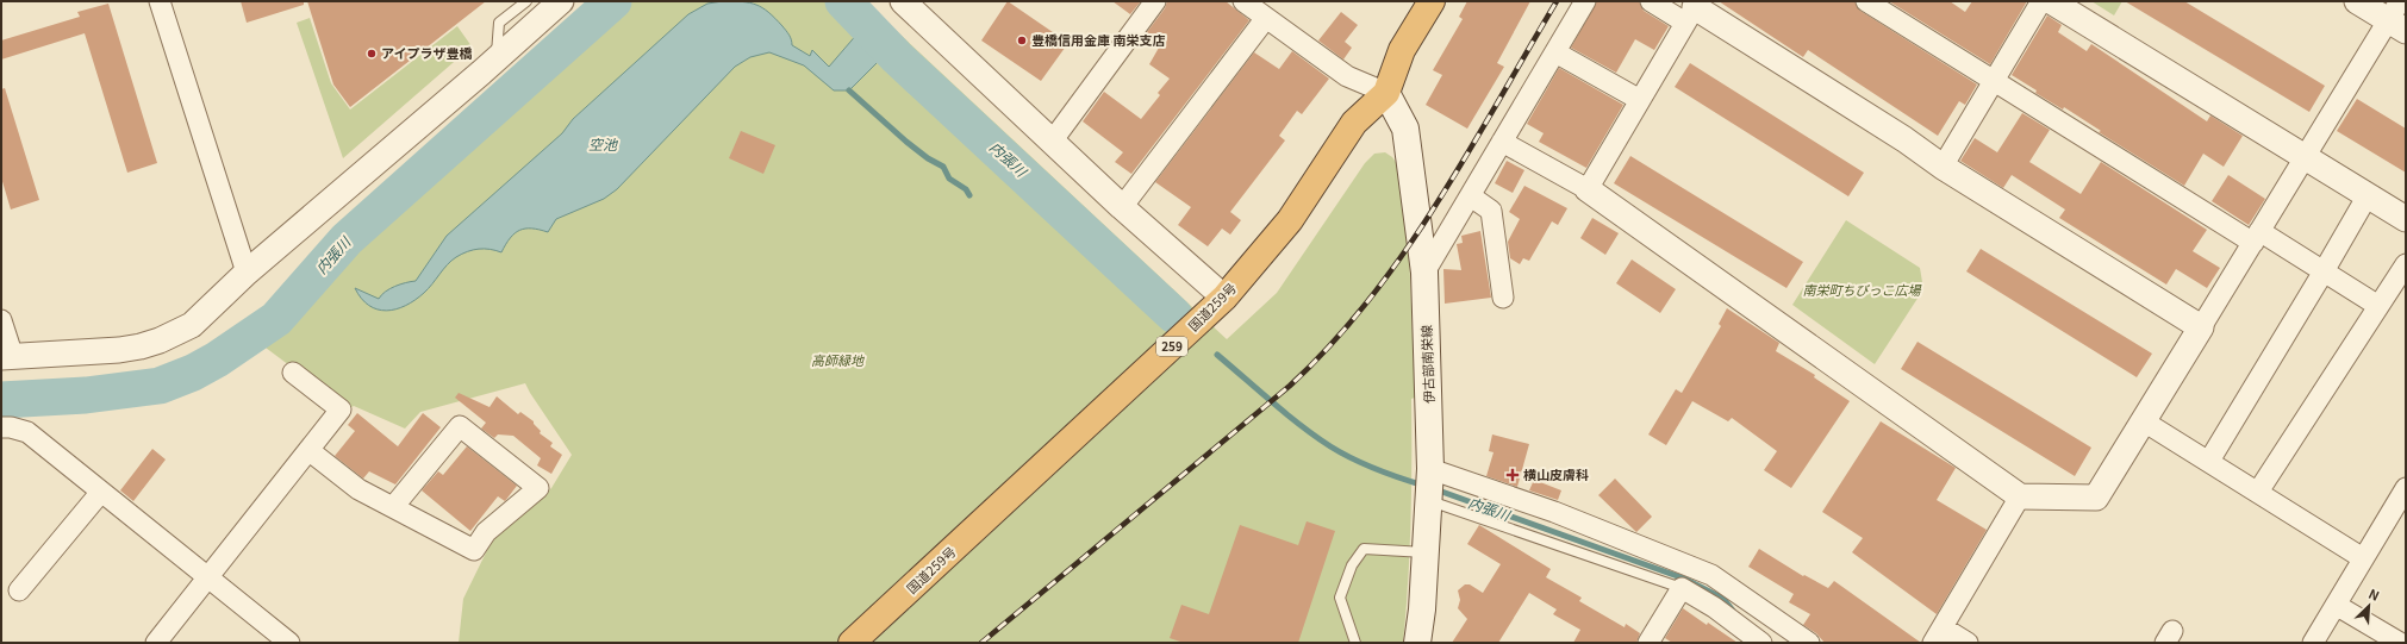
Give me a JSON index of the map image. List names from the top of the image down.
{
  "streets": {
    "highway": ["国道259号", "259"],
    "main road": ["伊古部南栄線"]
  },
  "crossings": [
    ["国道259号", "伊古部南栄線"]
  ],
  "water": ["空池", "内張川"],
  "parks": ["南栄町ちびっこ広場", "高師緑地"],
  "places": {
    "other": ["豊橋信用金庫 南栄支店", "アイプラザ豊橋"],
    "health": ["横山皮膚科"]
  },
  "north": "top right"
}
